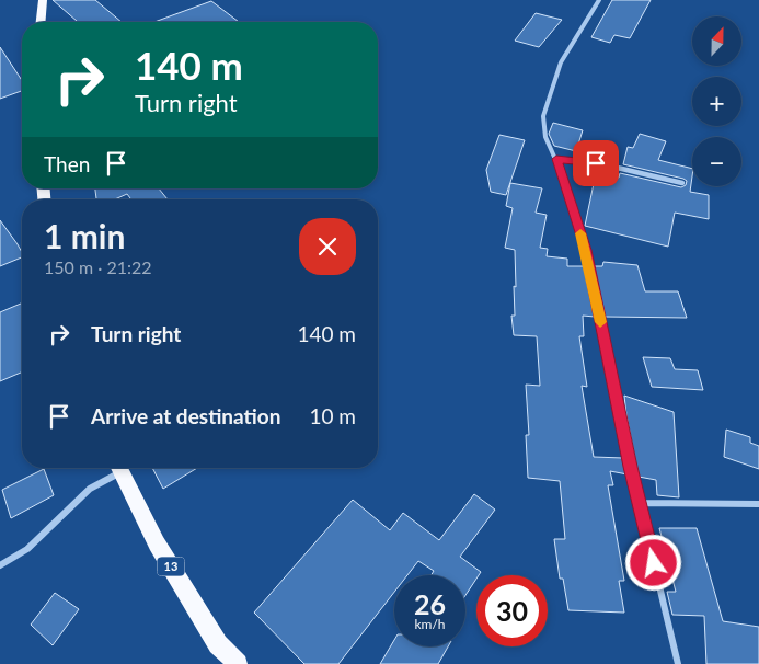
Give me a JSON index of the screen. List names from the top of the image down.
{
  "streets": {
    "highway": ["13"]
  },
  "north": "top",
  "page": {
    "map_buttons": ["+", "−"],
    "turn": ["140 m", "Turn right"],
    "then": "Then",
    "heading": ["1 min", "150 m · 21:22"],
    "list": [
      {
        "name": "Turn right",
        "value": "140 m"
      },
      {
        "name": "Arrive at destination",
        "value": "10 m"
      }
    ],
    "speed": "26 km/h",
    "limit": "30"
  }
}
